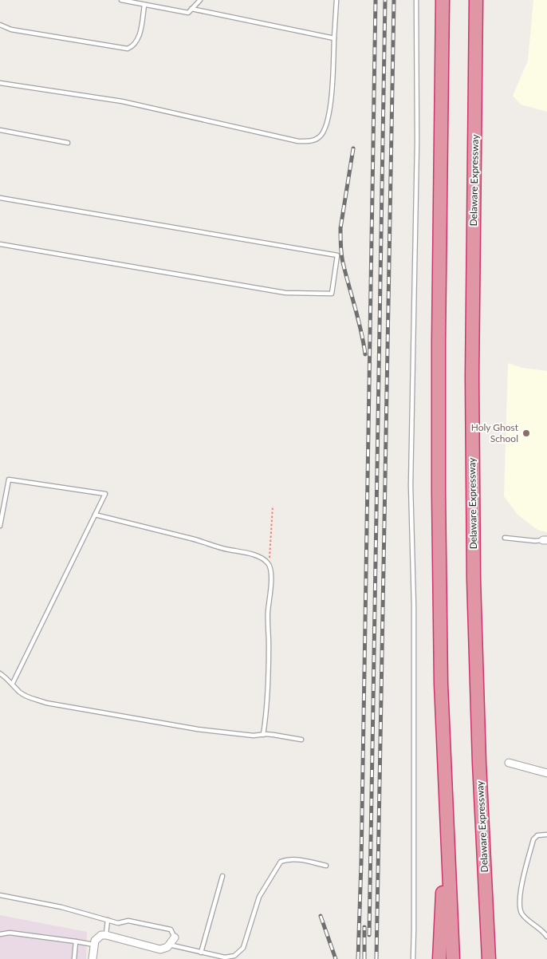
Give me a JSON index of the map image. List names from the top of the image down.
{
  "streets": {
    "highway": ["Delaware Expressway"]
  },
  "places": ["Holy Ghost School"]
}
